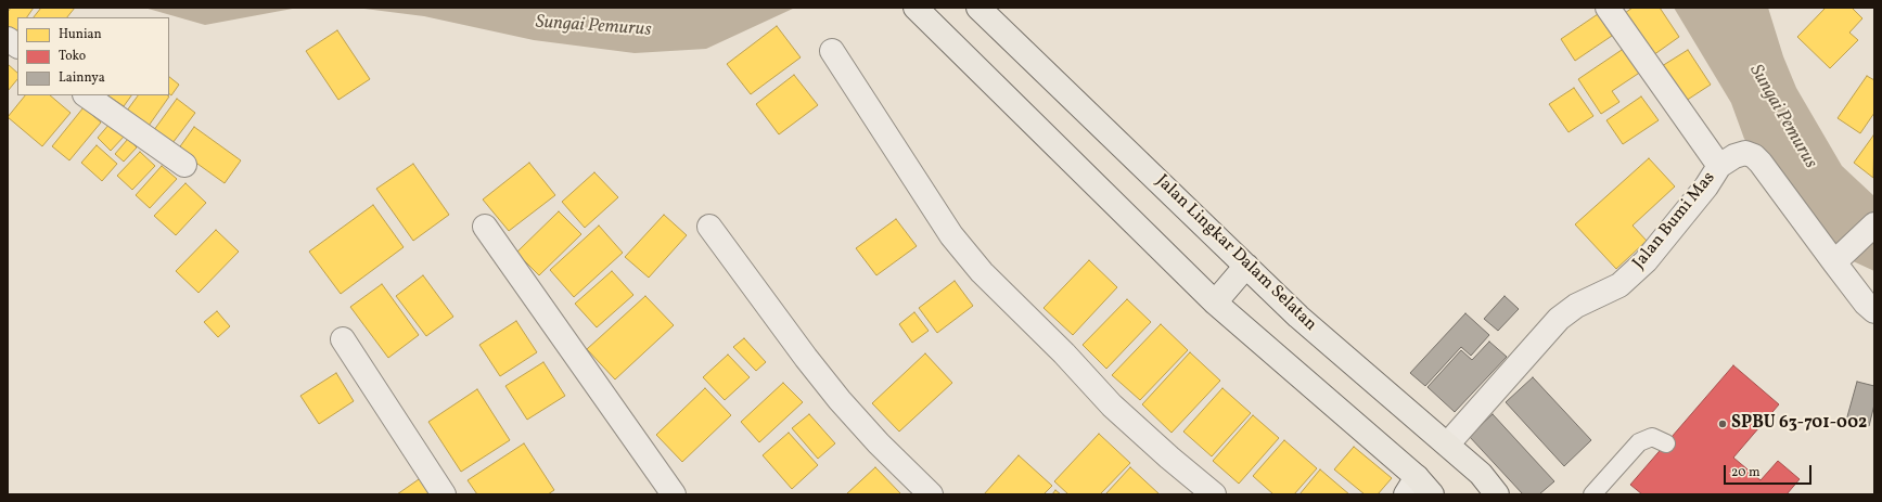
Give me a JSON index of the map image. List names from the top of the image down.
{
  "streets": {
    "main road": ["Jalan Lingkar Dalam Selatan"],
    "street": ["Jalan Bumi Mas"]
  },
  "crossings": [
    ["Jalan Bumi Mas", "Jalan Lingkar Dalam Selatan"]
  ],
  "water": ["Sungai Pemurus"],
  "places": ["SPBU 63-701-002"],
  "legend": ["Hunian", "Toko", "Lainnya"],
  "scale_bar": "20 m"
}
